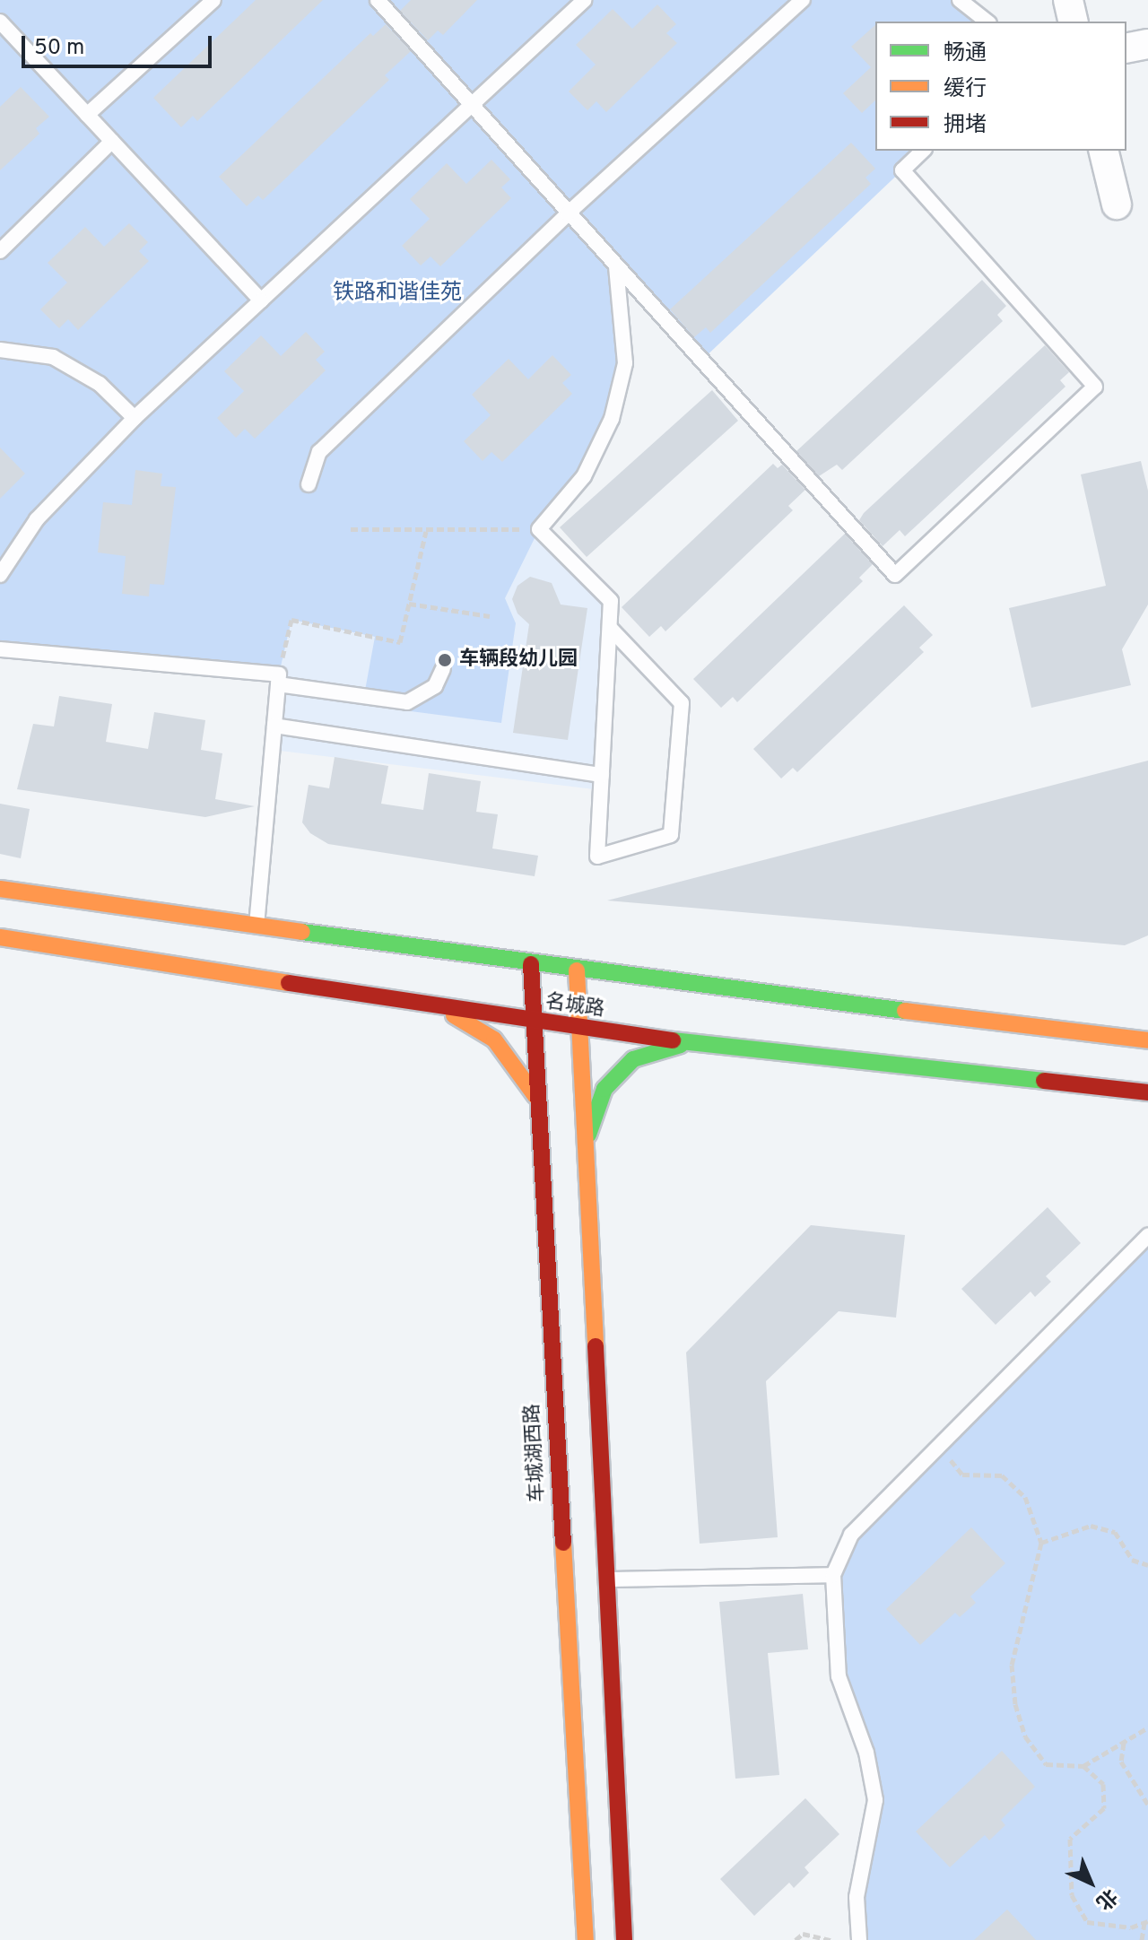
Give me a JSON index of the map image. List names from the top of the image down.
{
  "streets": {
    "main road": ["名城路", "车城湖西路"]
  },
  "crossings": [
    ["名城路", "车城湖西路"]
  ],
  "districts": ["铁路和谐佳苑"],
  "places": ["车辆段幼儿园"],
  "legend": ["畅通", "缓行", "拥堵"],
  "scale_bar": "50 m",
  "north": "bottom right"
}
